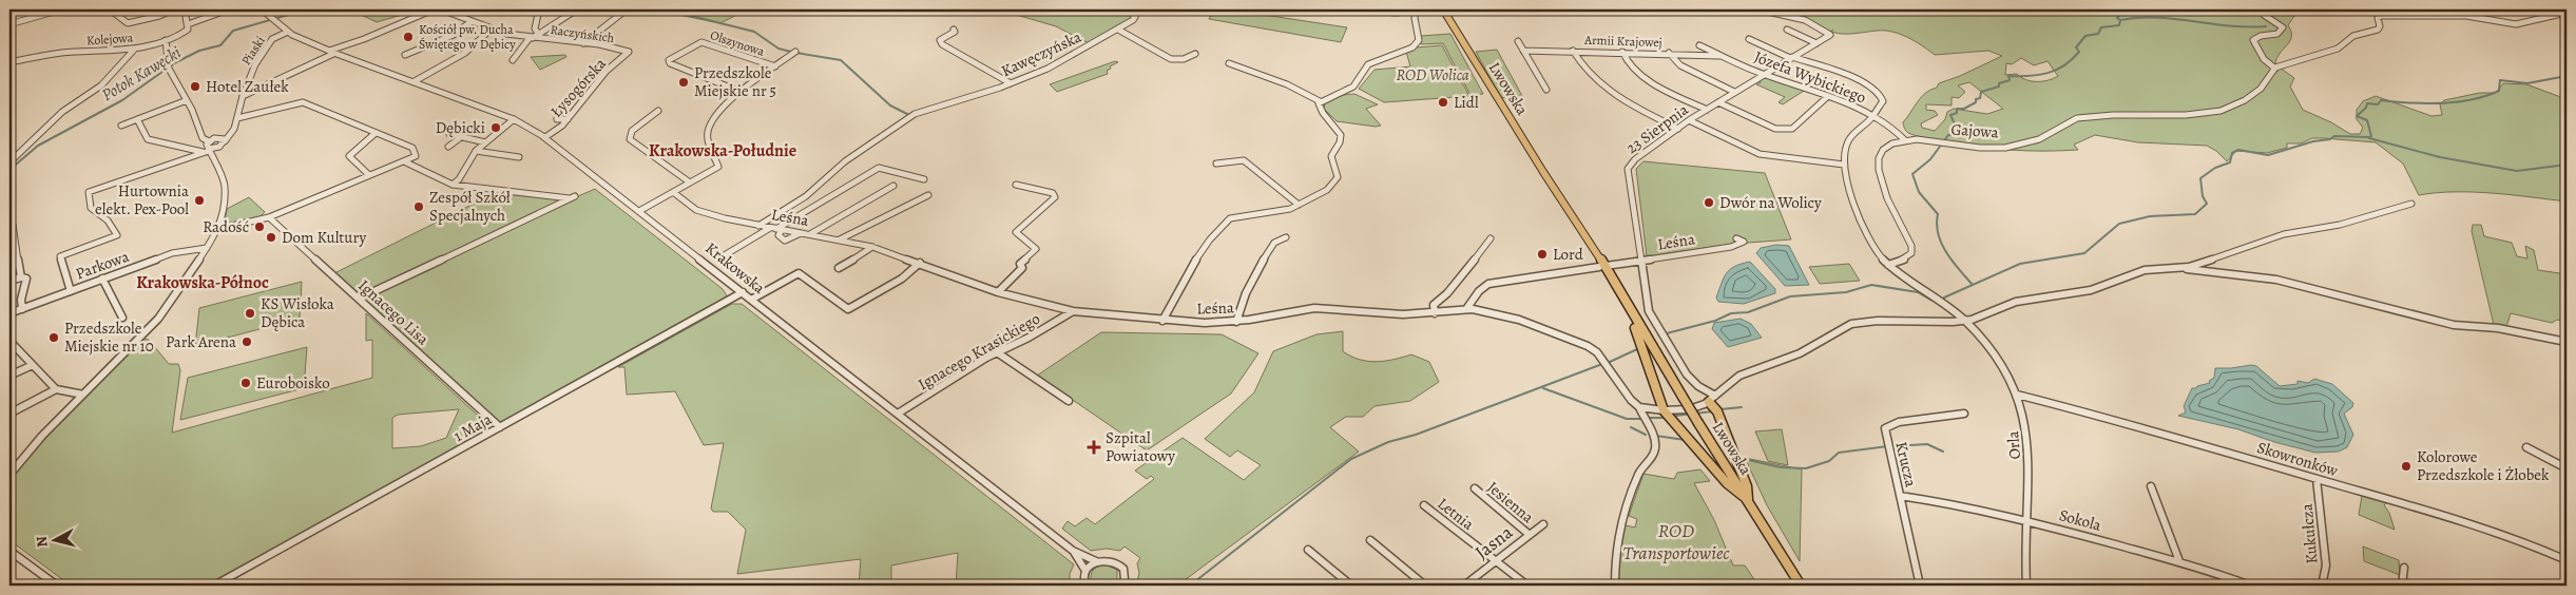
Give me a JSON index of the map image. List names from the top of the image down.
{
  "streets": {
    "main road": ["Lwowska"],
    "street": [
      "Raczyńskich",
      "Kolejowa",
      "Armii Krajowej",
      "Olszynowa",
      "Piaski",
      "Kawęczyńska",
      "Józefa Wybickiego",
      "Łysogórska",
      "23 Sierpnia",
      "Gajowa",
      "Leśna",
      "Parkowa",
      "Krakowska",
      "Ignacego Lisa",
      "Ignacego Krasickiego",
      "1 Maja",
      "Orla",
      "Skowronków",
      "Krucza",
      "Jesienna",
      "Letnia",
      "Sokola",
      "Kukułcza",
      "Jasna"
    ]
  },
  "crossings": [
    ["Raczyńskich", "Łysogórska"],
    ["Armii Krajowej", "Józefa Wybickiego"],
    ["Piaski", "Krakowska"],
    ["Kawęczyńska", "Leśna"],
    ["Józefa Wybickiego", "23 Sierpnia"],
    ["Józefa Wybickiego", "Gajowa"],
    ["Łysogórska", "Krakowska"],
    ["Lwowska", "Leśna"],
    ["23 Sierpnia", "Leśna"],
    ["Leśna", "Ignacego Krasickiego"],
    ["Krakowska", "Ignacego Krasickiego"],
    ["Krakowska", "1 Maja"],
    ["Ignacego Lisa", "1 Maja"],
    ["Orla", "Skowronków"],
    ["Orla", "Sokola"],
    ["Skowronków", "Kukułcza"],
    ["Krucza", "Sokola"],
    ["Jesienna", "Jasna"],
    ["Letnia", "Jasna"]
  ],
  "districts": ["Krakowska-Południe", "Krakowska-Północ"],
  "water": ["Potok Kawęcki"],
  "parks": ["ROD Wolica", "ROD Transportowiec"],
  "places": {
    "other": [
      "Kościół pw. Ducha Świętego w Dębicy",
      "Przedszkole Miejskie nr 5",
      "Hotel Zaułek",
      "Lidl",
      "Dębicki",
      "Hurtownia elekt. Pex-Pool",
      "Dwór na Wolicy",
      "Zespół Szkół Specjalnych",
      "Radość",
      "Dom Kultury",
      "Lord",
      "KS Wisłoka Dębica",
      "Przedszkole Miejskie nr 10",
      "Park Arena",
      "Euroboisko",
      "Kolorowe Przedszkole i Żłobek"
    ],
    "health": ["Szpital Powiatowy"]
  },
  "north": "left"
}
